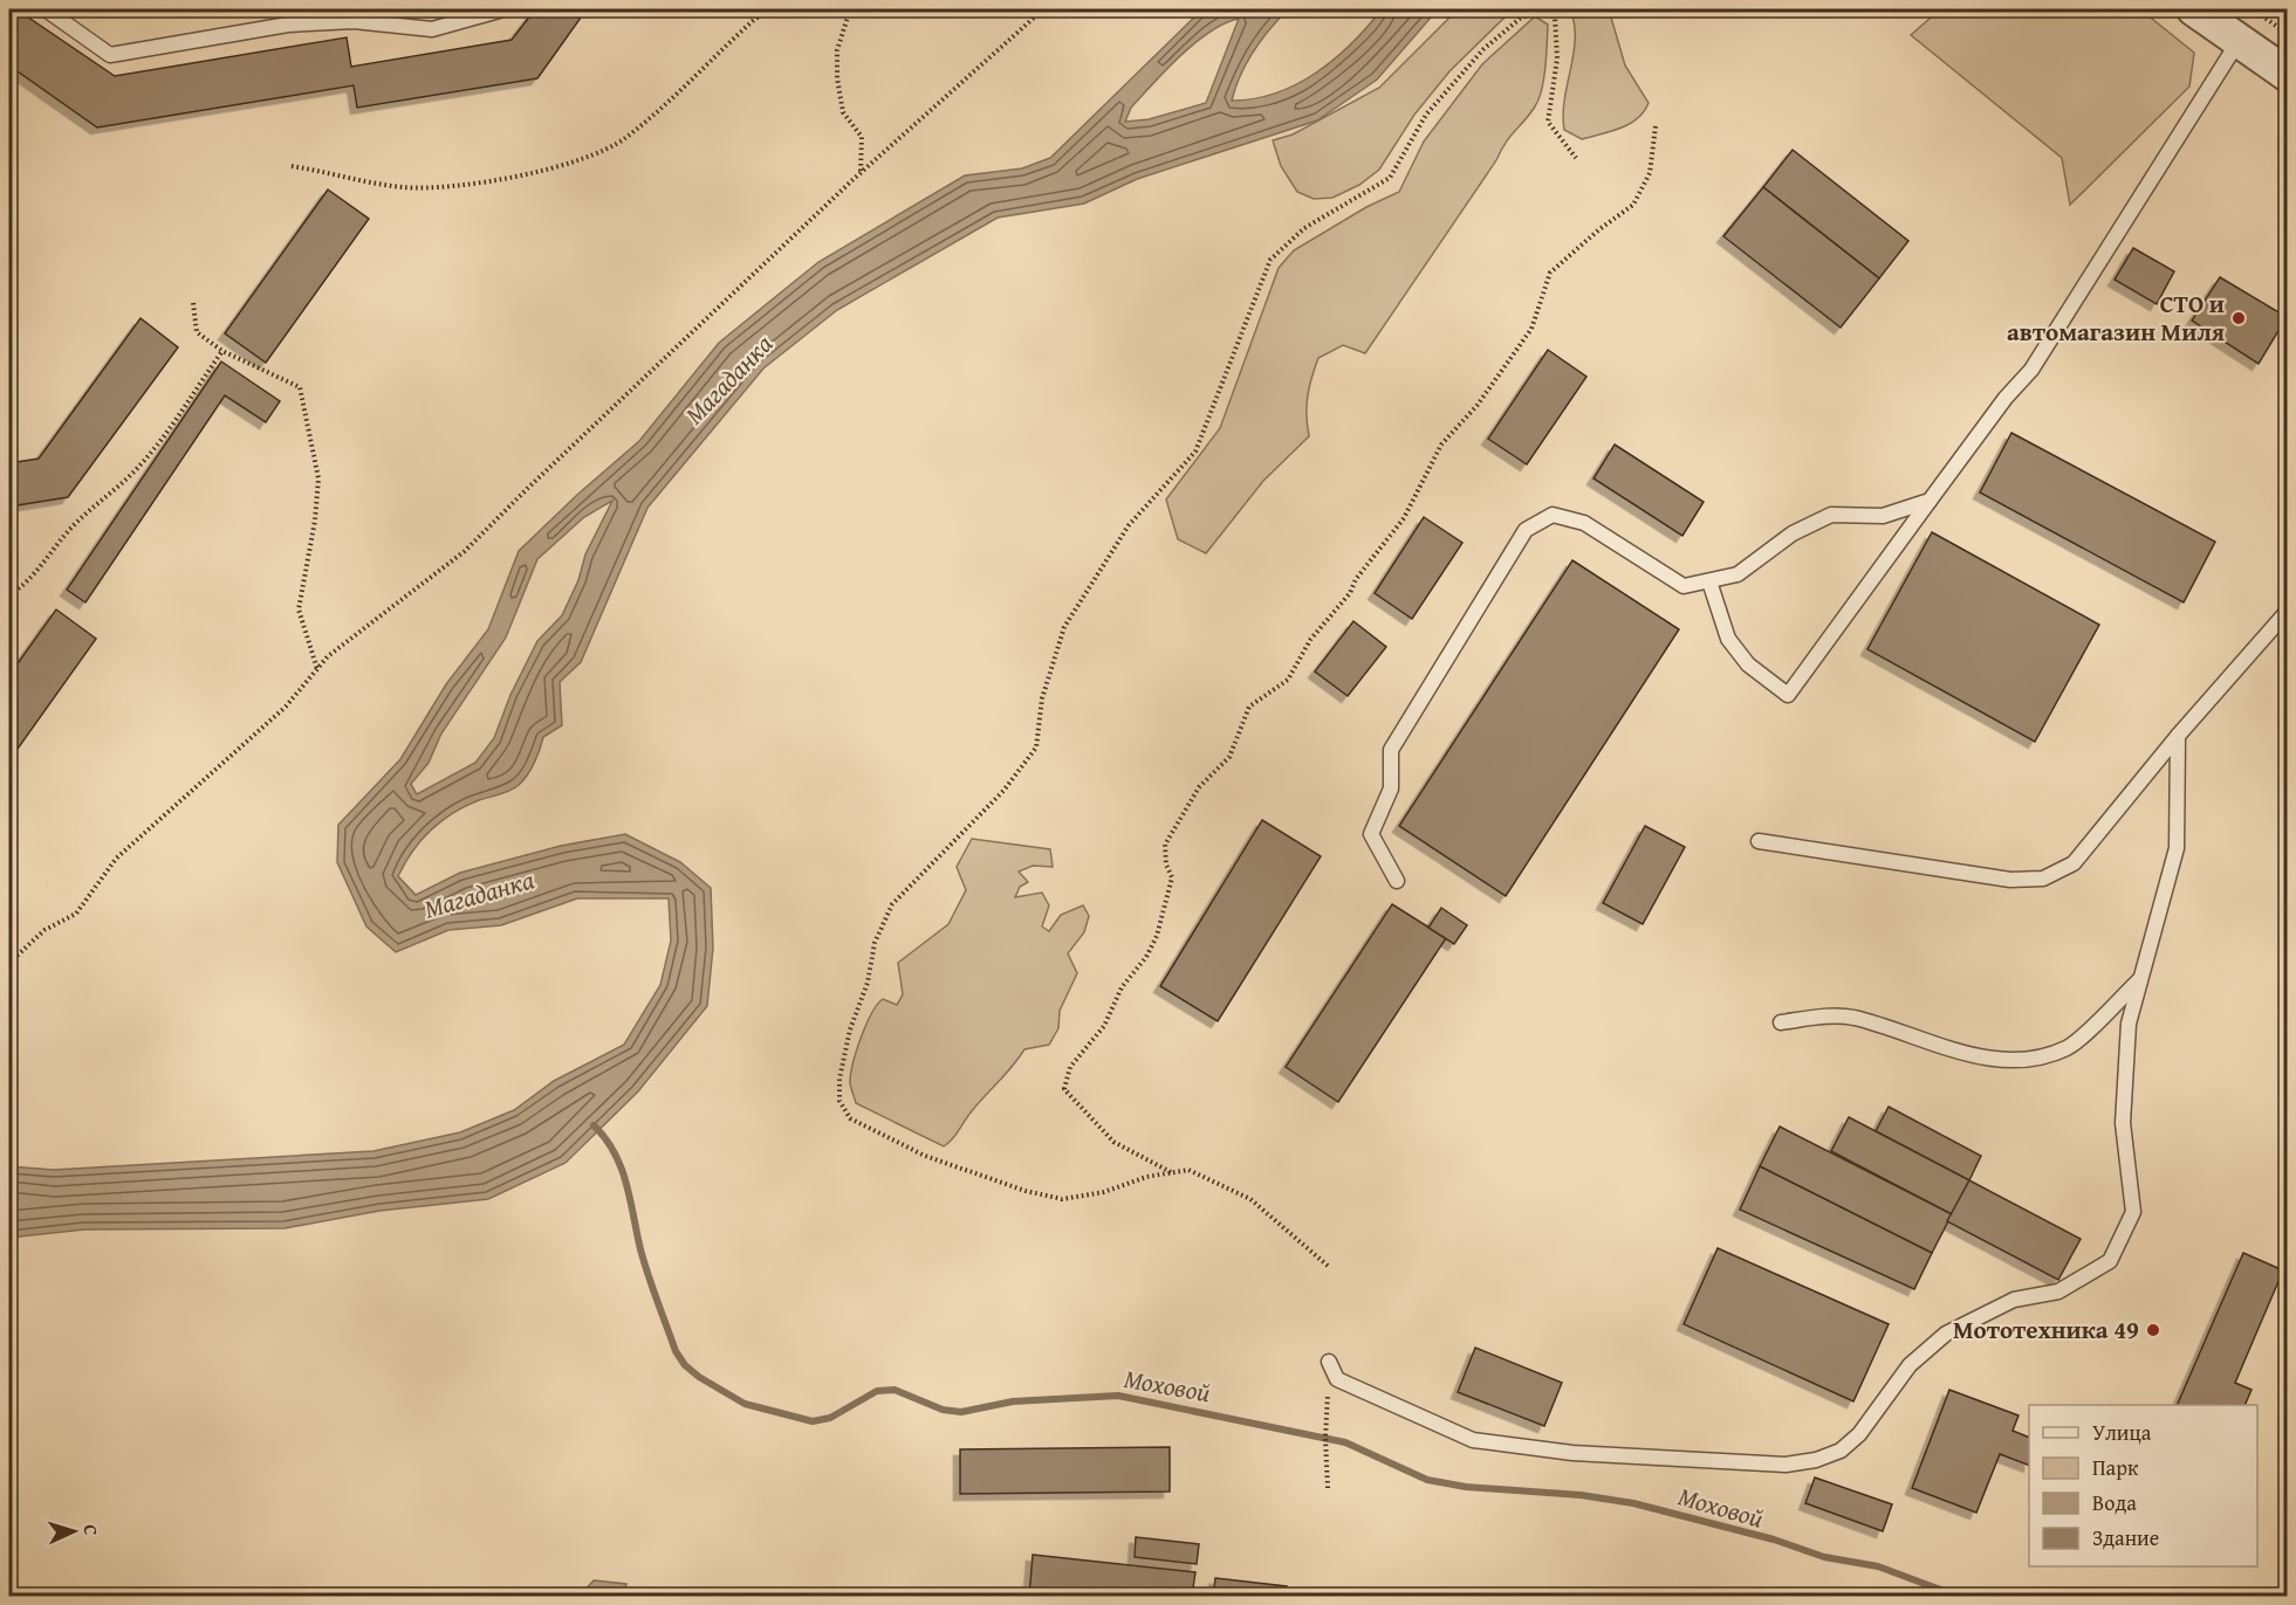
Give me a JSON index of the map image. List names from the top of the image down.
{
  "water": ["Магаданка", "Моховой"],
  "places": ["СТО и автомагазин Миля", "Мототехника 49"],
  "legend": [
    "Улица",
    "Парк",
    "Вода",
    "Здание"
  ],
  "north": "right"
}
